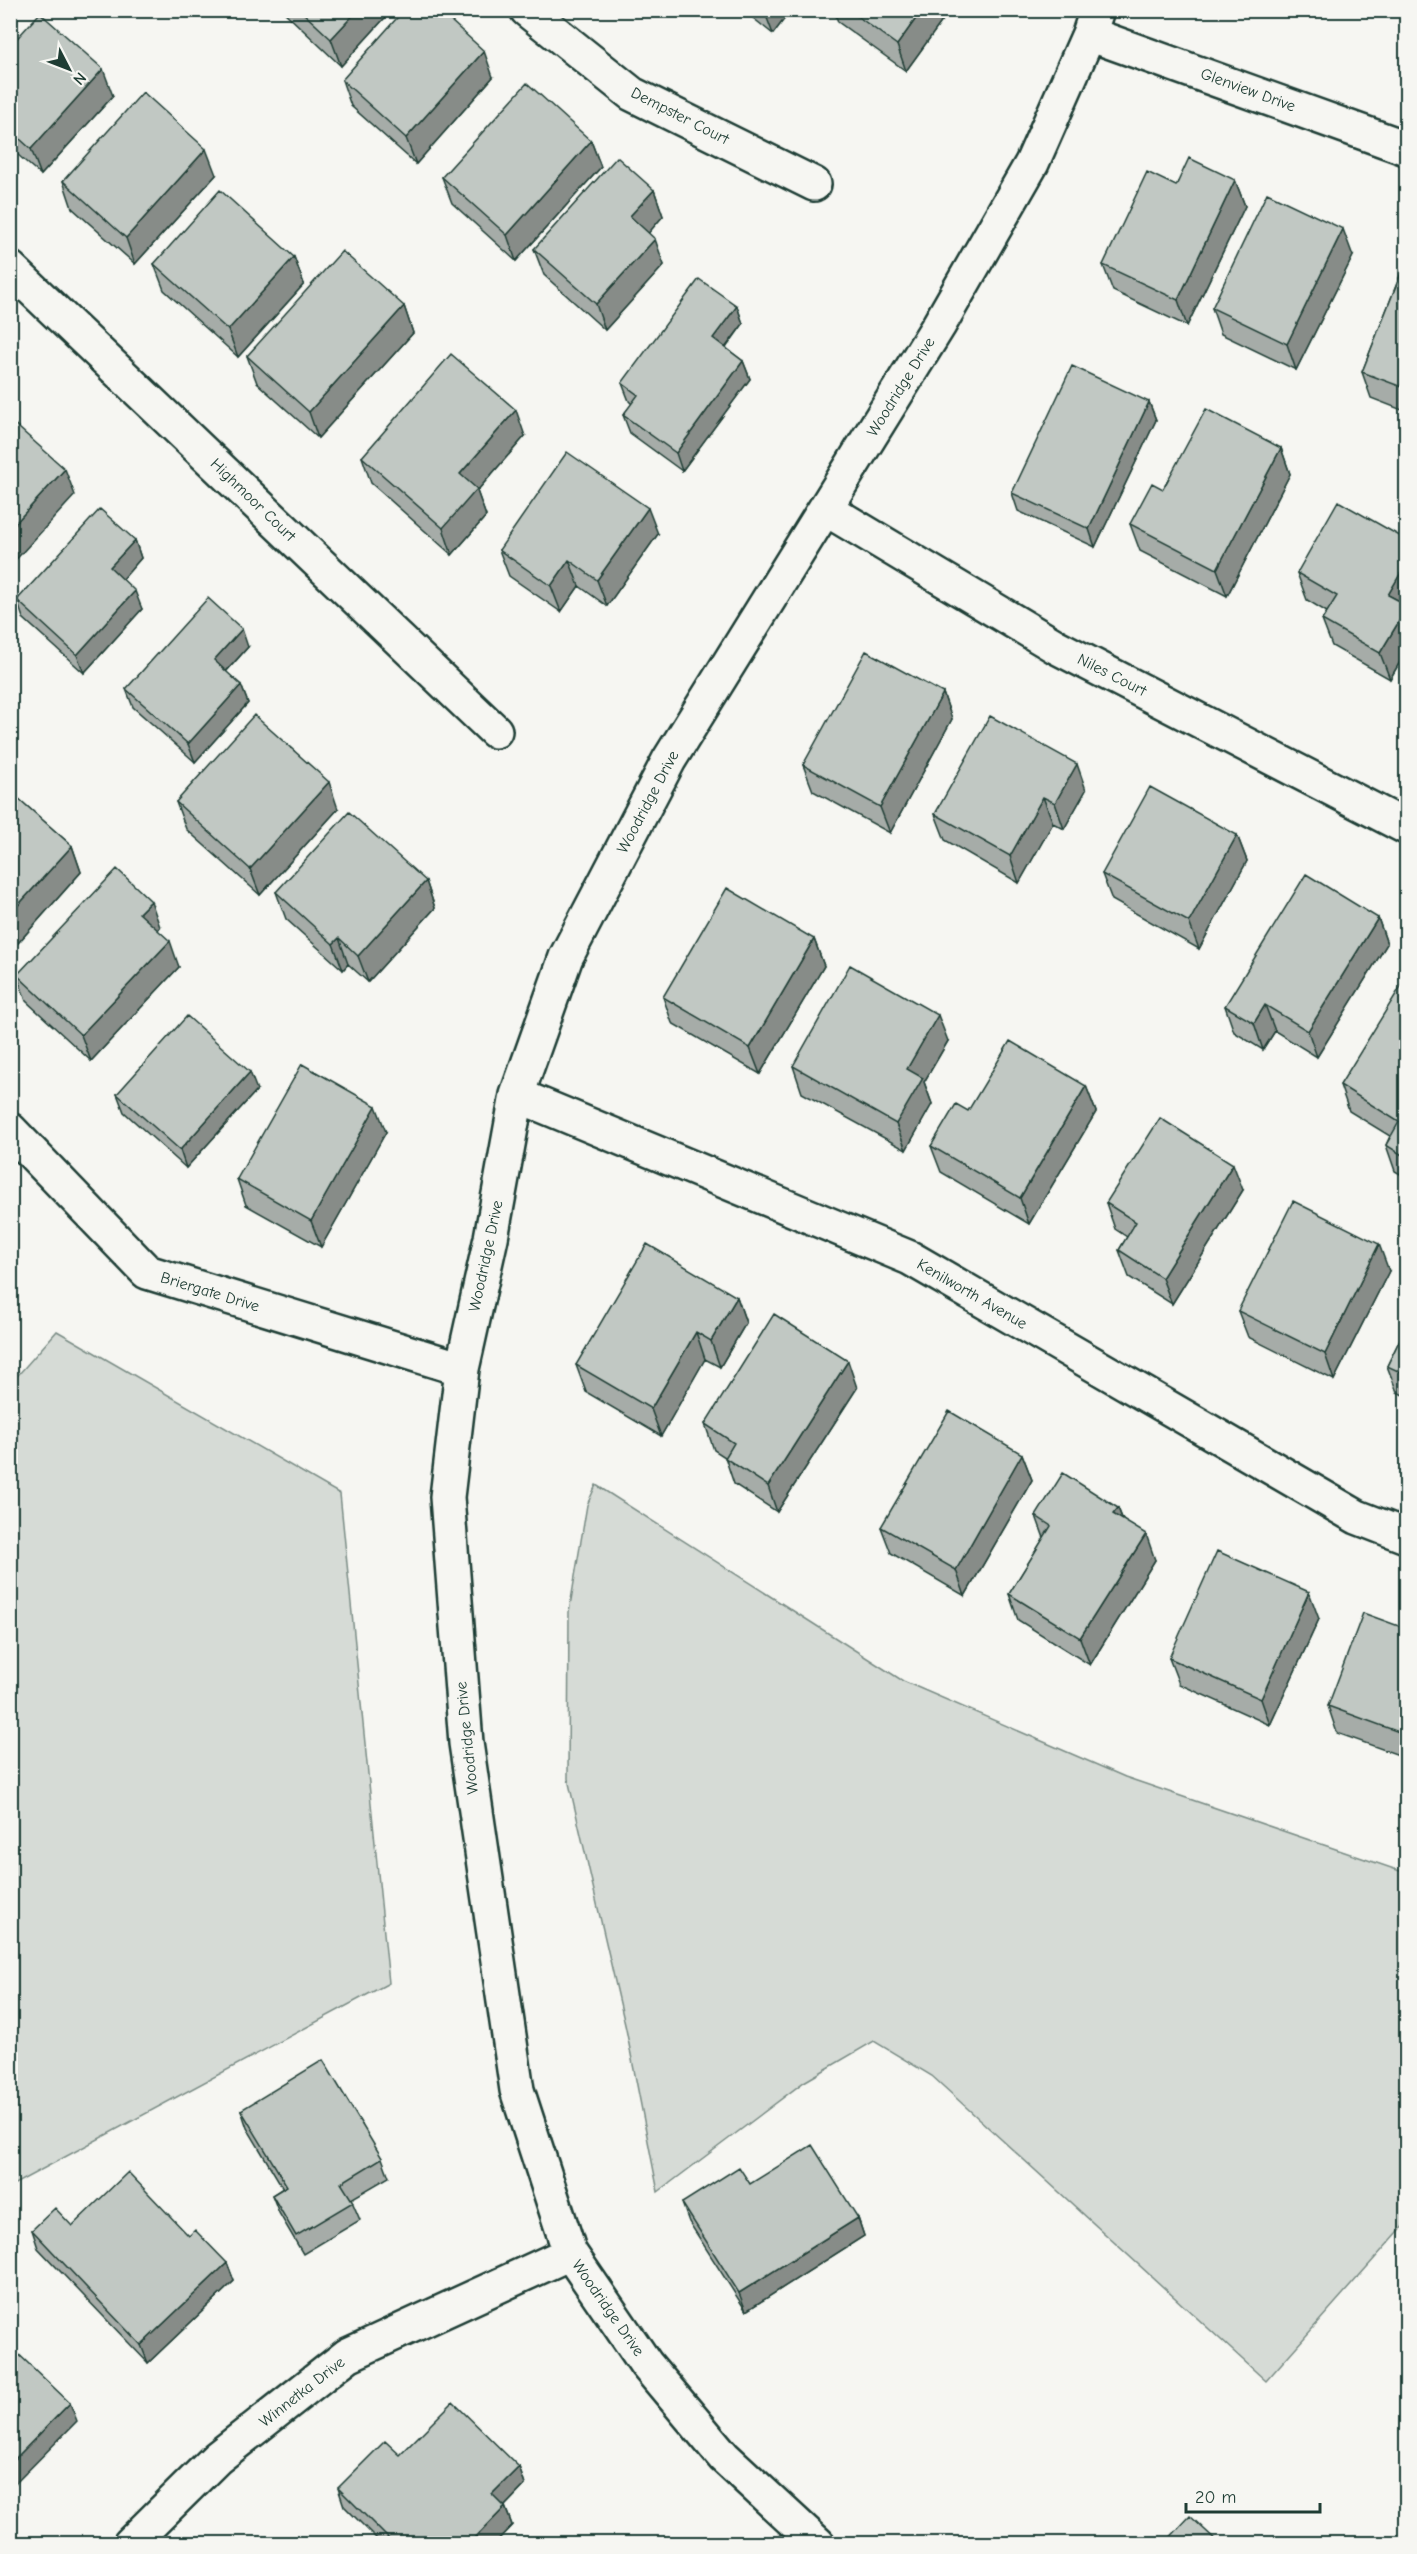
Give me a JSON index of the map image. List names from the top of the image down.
{
  "streets": {
    "street": [
      "Glenview Drive",
      "Dempster Court",
      "Woodridge Drive",
      "Highmoor Court",
      "Niles Court",
      "Briergate Drive",
      "Kenilworth Avenue",
      "Winnetka Drive"
    ]
  },
  "crossings": [
    ["Glenview Drive", "Woodridge Drive"],
    ["Woodridge Drive", "Niles Court"],
    ["Woodridge Drive", "Briergate Drive"],
    ["Woodridge Drive", "Kenilworth Avenue"],
    ["Woodridge Drive", "Winnetka Drive"]
  ],
  "scale_bar": "20 m",
  "north": "bottom right"
}
